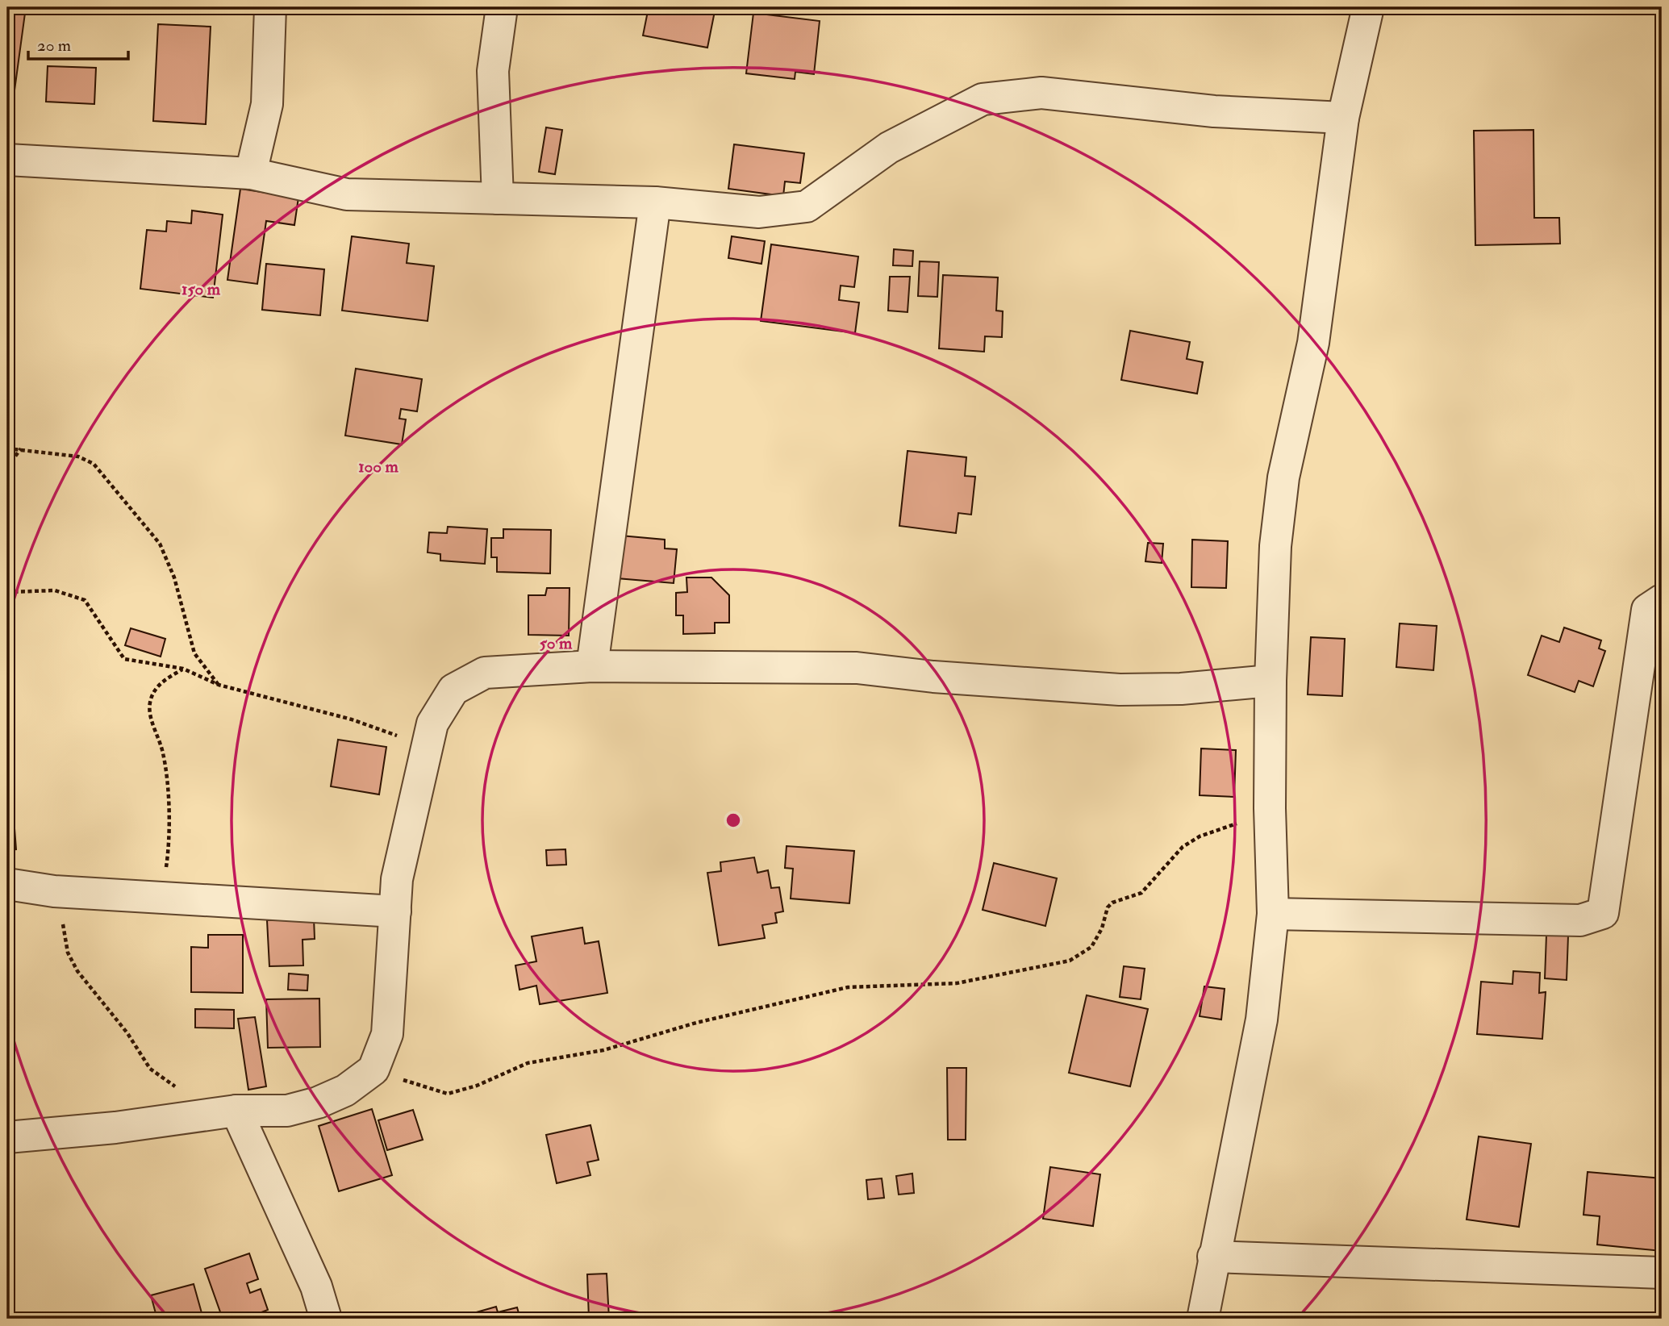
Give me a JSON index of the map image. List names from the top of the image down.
{
  "scale_bar": "20 m",
  "rings": ["150 m", "100 m", "50 m"]
}
